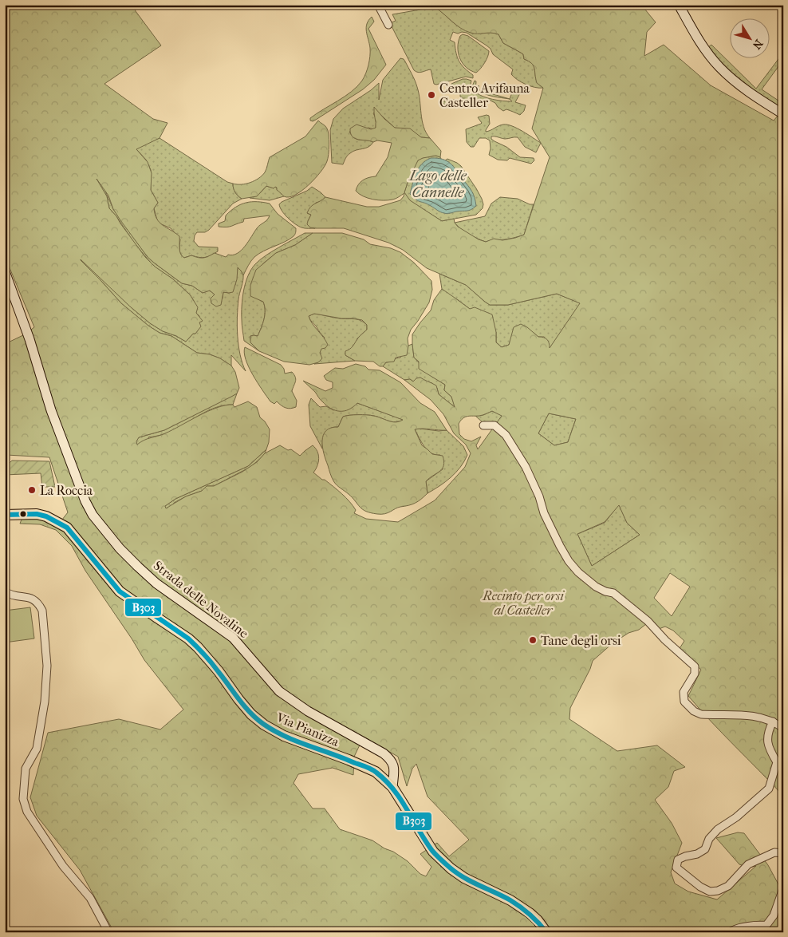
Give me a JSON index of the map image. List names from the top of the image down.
{
  "streets": {
    "main road": ["Via Pianizza"],
    "street": ["Strada delle Novaline"]
  },
  "crossings": [
    ["Strada delle Novaline", "Via Pianizza"]
  ],
  "water": ["Lago delle Cannelle"],
  "parks": ["Recinto per orsi al Casteller"],
  "places": ["Centro Avifauna Casteller", "La Roccia", "Tane degli orsi"],
  "lines": ["transit line B303"],
  "north": "bottom right"
}
